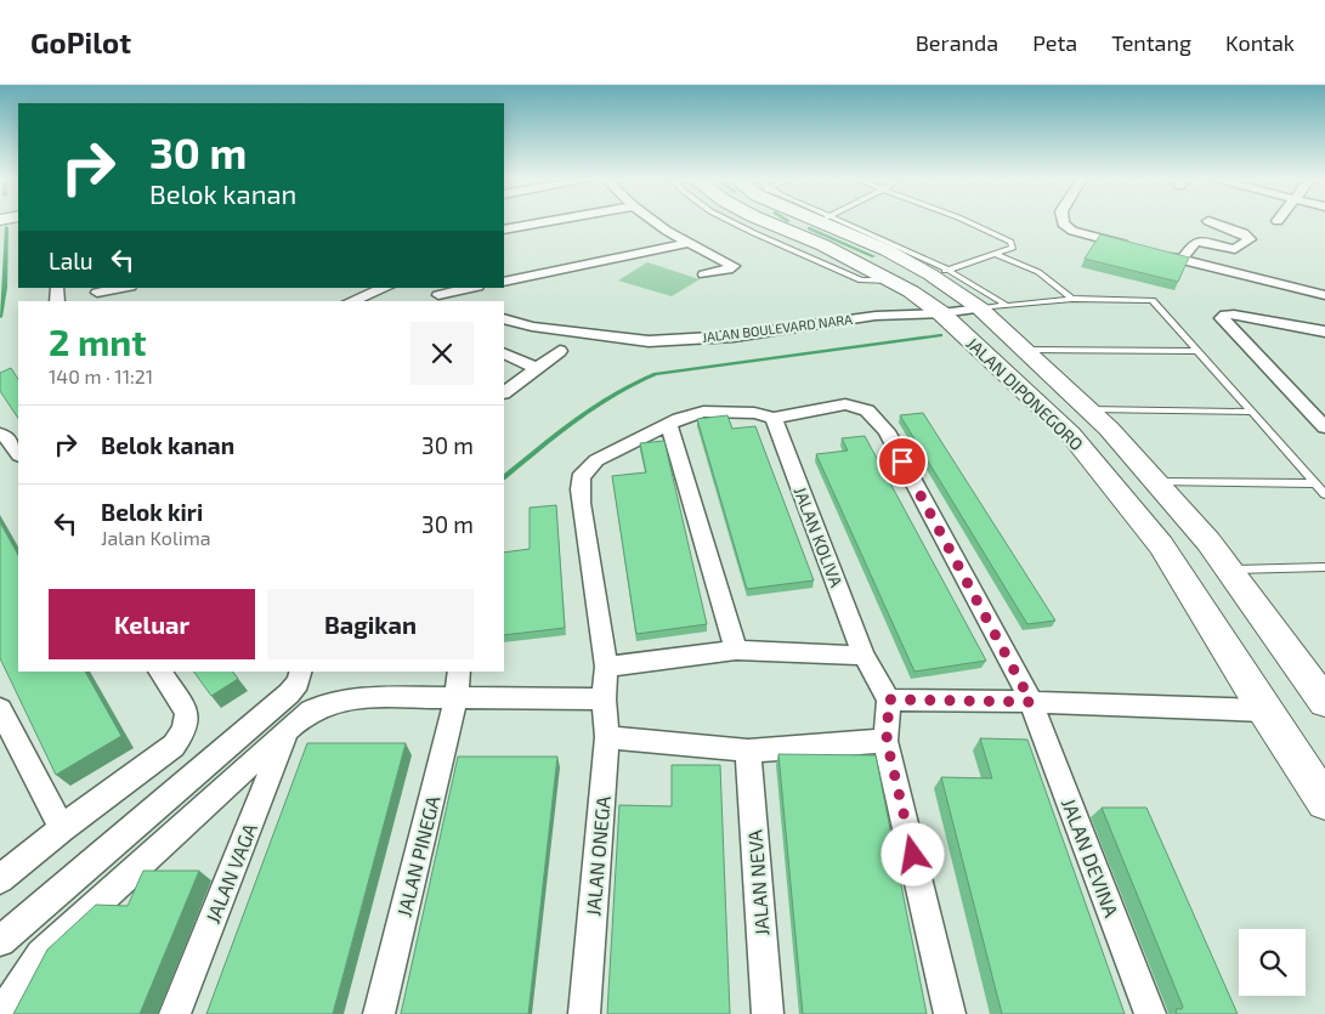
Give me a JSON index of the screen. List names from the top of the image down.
{
  "streets": {
    "street": [
      "JALAN BOULEVARD NARA",
      "JALAN DIPONEGORO",
      "JALAN KOLIVA",
      "JALAN PINEGA",
      "JALAN ONEGA",
      "JALAN DEVINA",
      "JALAN VAGA",
      "JALAN NEVA"
    ]
  },
  "crossings": [
    ["JALAN BOULEVARD NARA", "JALAN DIPONEGORO"],
    ["JALAN KOLIVA", "JALAN DEVINA"]
  ],
  "page": {
    "header": "GoPilot",
    "nav": [
      "Beranda",
      "Peta",
      "Tentang",
      "Kontak"
    ],
    "turn": ["30 m", "Belok kanan"],
    "then": "Lalu",
    "heading": ["2 mnt", "140 m · 11:21"],
    "list": [
      {
        "name": "Belok kanan",
        "value": "30 m"
      },
      {
        "name": "Belok kiri",
        "note": "Jalan Kolima",
        "value": "30 m"
      }
    ],
    "buttons": ["Keluar", "Bagikan"]
  }
}
